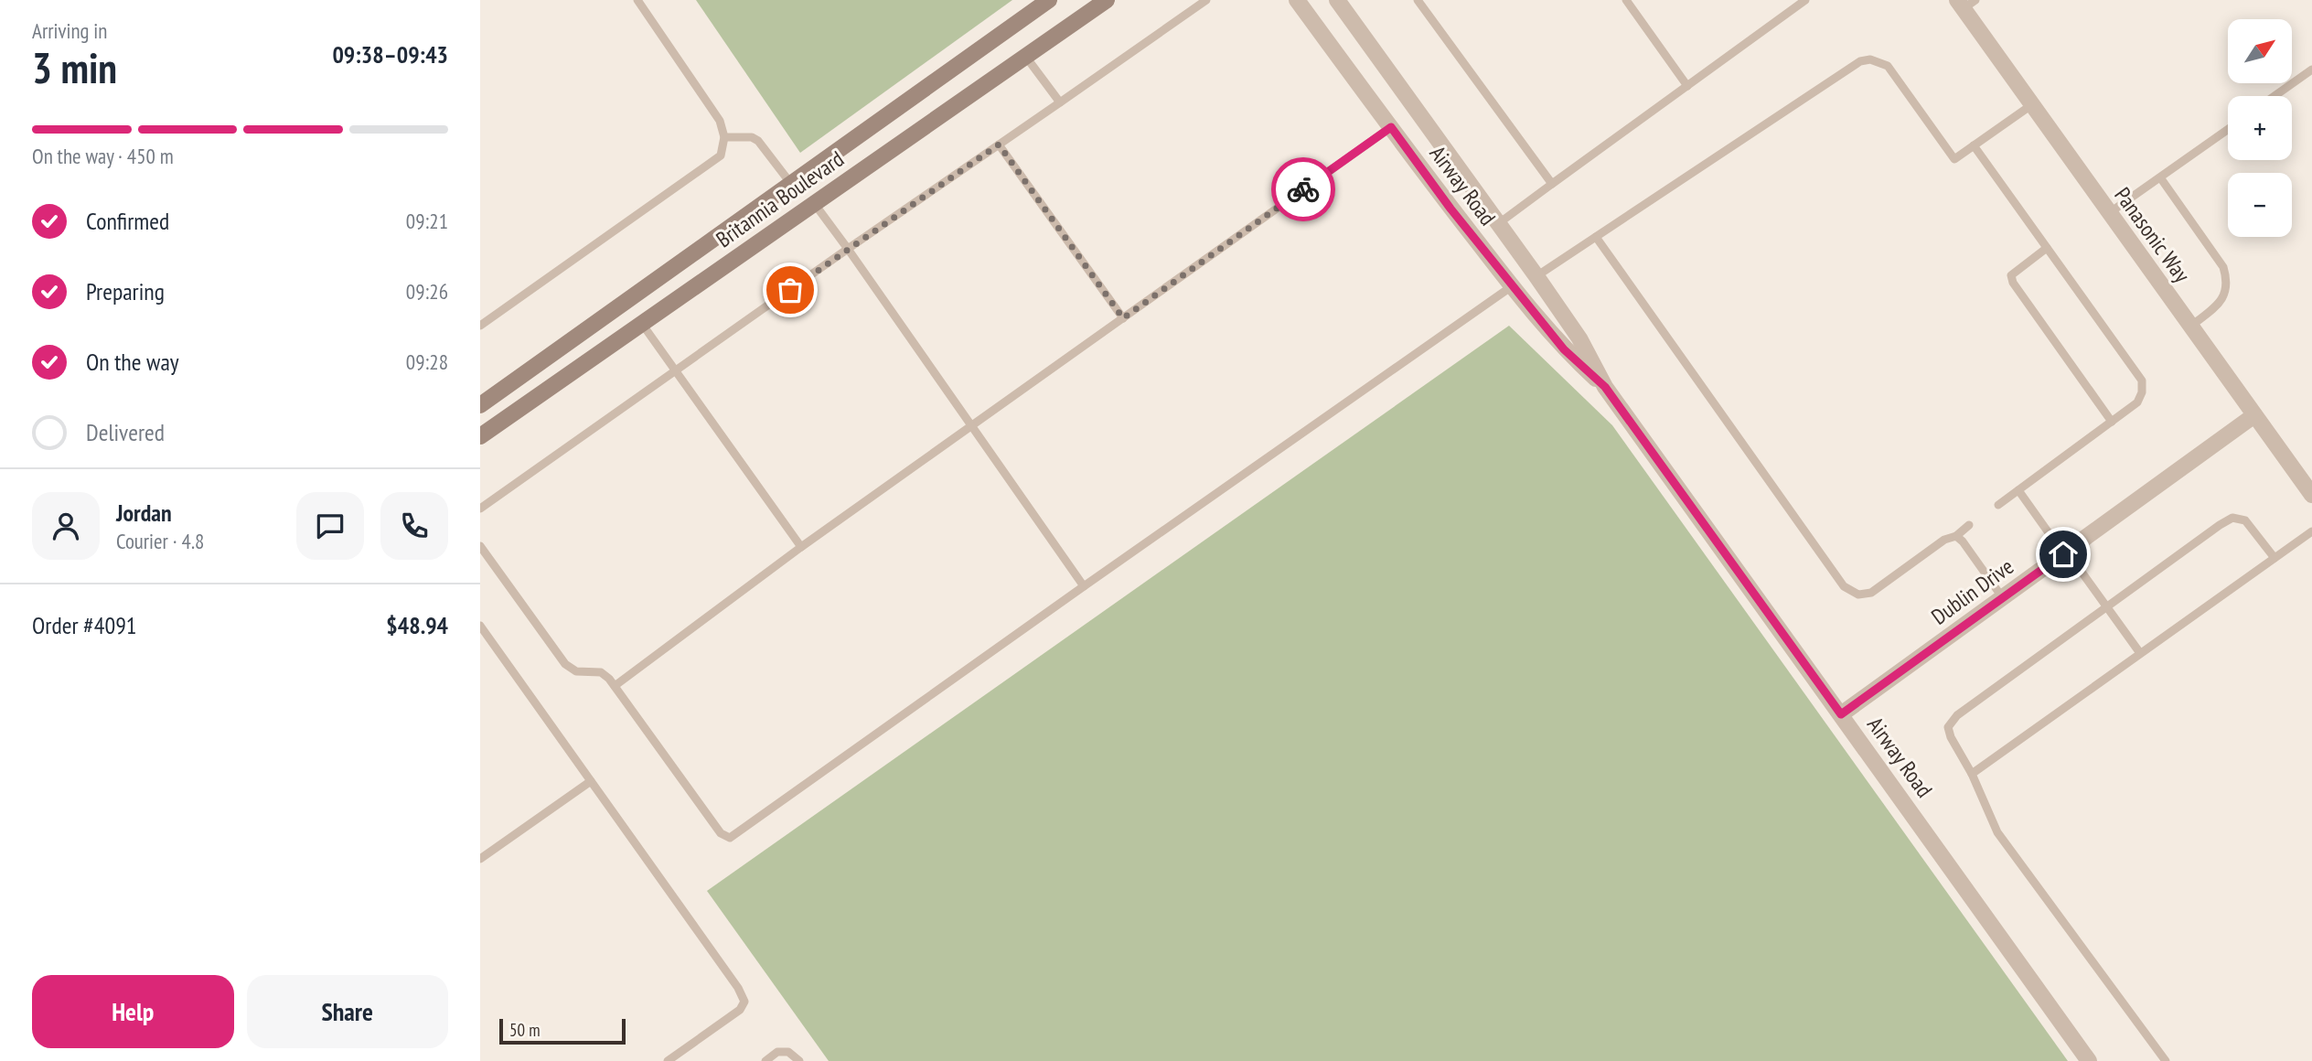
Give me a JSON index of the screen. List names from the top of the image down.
{
  "streets": {
    "main road": ["Britannia Boulevard"],
    "street": ["Airway Road", "Panasonic Way", "Dublin Drive"]
  },
  "crossings": [
    ["Airway Road", "Dublin Drive"],
    ["Panasonic Way", "Dublin Drive"]
  ],
  "scale_bar": "50 m",
  "north": "top right",
  "page": {
    "heading": ["3 min", "Arriving in", "09:38–09:43"],
    "panel": [
      "Jordan",
      "Courier · 4.8",
      "Order #4091",
      "$48.94"
    ],
    "map_buttons": ["+", "−"],
    "bar": "On the way · 450 m",
    "list": [
      ["Confirmed", "09:21"],
      ["Preparing", "09:26"],
      ["On the way", "09:28"],
      "Delivered"
    ],
    "buttons": ["Help", "Share"],
    "scale": "50 m"
  }
}
